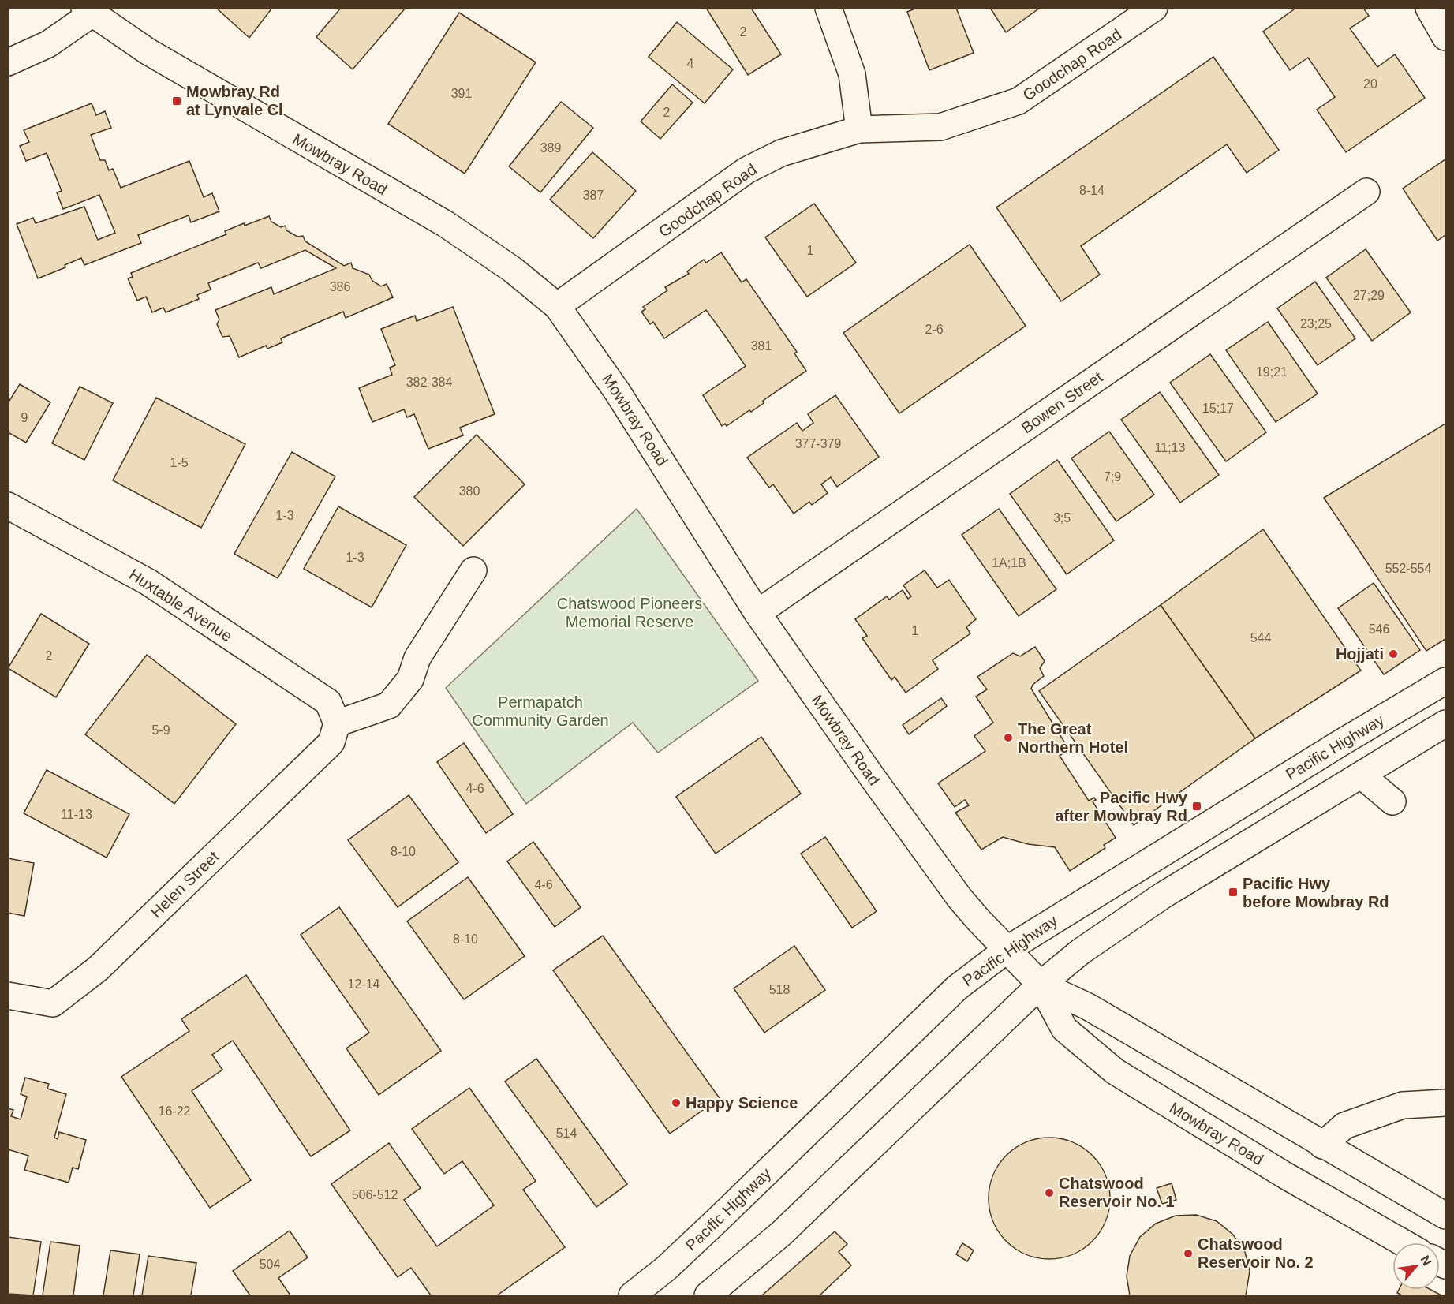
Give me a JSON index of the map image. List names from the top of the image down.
{
  "streets": {
    "main road": [
      "Goodchap Road",
      "Mowbray Road",
      "Bowen Street",
      "Huxtable Avenue",
      "Pacific Highway",
      "Helen Street"
    ]
  },
  "crossings": [
    ["Goodchap Road", "Mowbray Road"],
    ["Mowbray Road", "Bowen Street"],
    ["Mowbray Road", "Pacific Highway"],
    ["Huxtable Avenue", "Helen Street"]
  ],
  "parks": ["Chatswood Pioneers Memorial Reserve", "Permapatch Community Garden"],
  "places": {
    "transit": ["Mowbray Rd at Lynvale Cl", "Pacific Hwy after Mowbray Rd", "Pacific Hwy before Mowbray Rd"],
    "other": [
      "Hojjati",
      "The Great Northern Hotel",
      "Happy Science",
      "Chatswood Reservoir No. 1",
      "Chatswood Reservoir No. 2"
    ]
  },
  "house_numbers": [
    "2",
    "4",
    "20",
    "391",
    "2",
    "389",
    "8-14",
    "387",
    "1",
    "386",
    "27;29",
    "23;25",
    "2-6",
    "381",
    "19;21",
    "382-384",
    "15;17",
    "9",
    "377-379",
    "11;13",
    "1-5",
    "7;9",
    "380",
    "1-3",
    "3;5",
    "1-3",
    "1A;1B",
    "552-554",
    "546",
    "1",
    "544",
    "2",
    "5-9",
    "4-6",
    "11-13",
    "8-10",
    "4-6",
    "8-10",
    "12-14",
    "518",
    "16-22",
    "514",
    "506-512",
    "504"
  ],
  "north": "top right"
}
